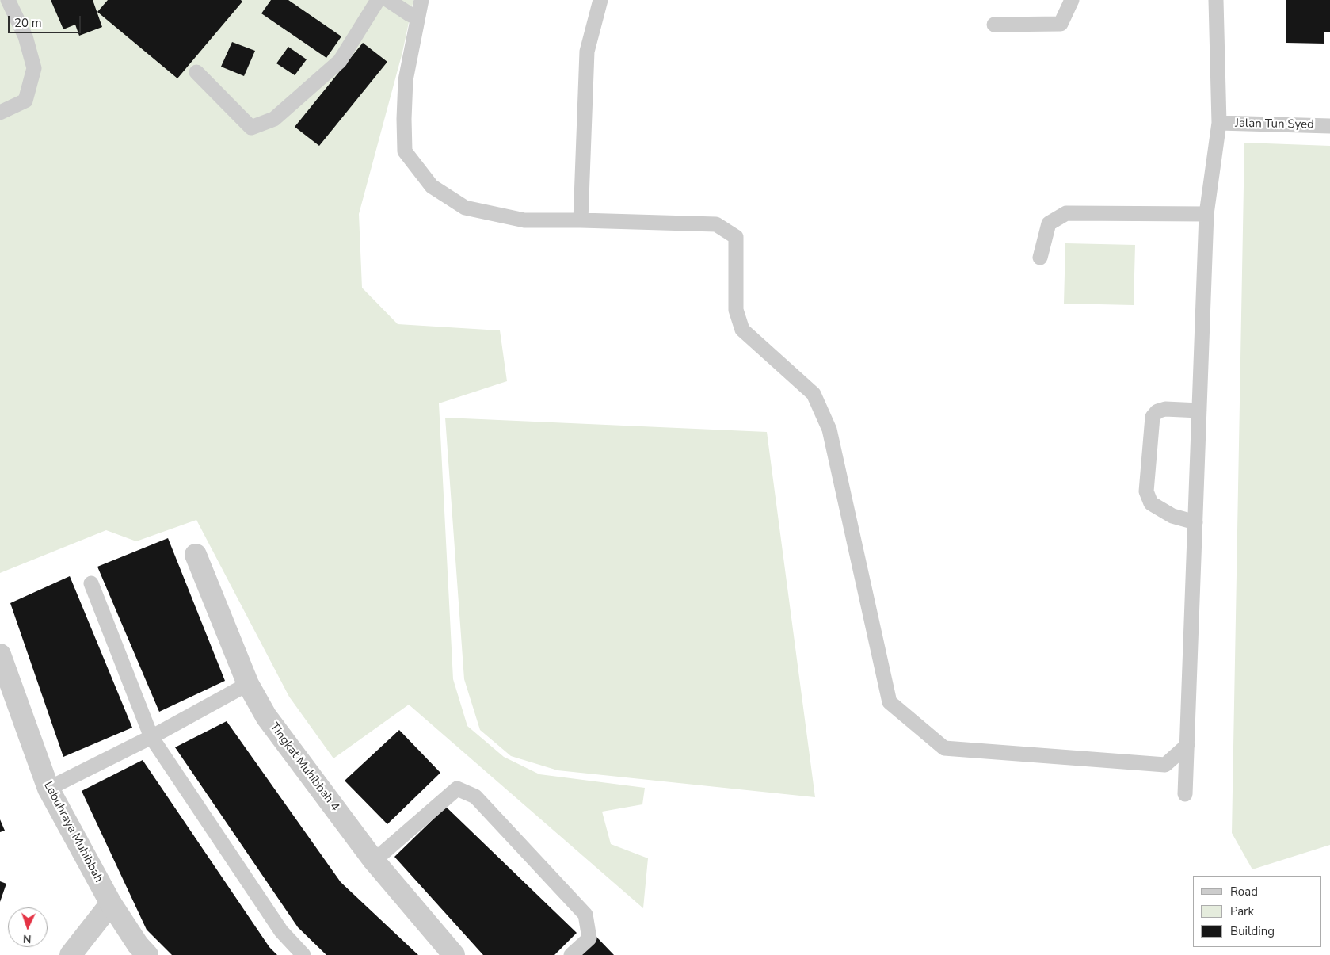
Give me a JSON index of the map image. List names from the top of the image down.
{
  "streets": {
    "street": ["Tingkat Muhibbah 4", "Lebuhraya Muhibbah"],
    "lane": ["Jalan Tun Syed"]
  },
  "legend": ["Road", "Park", "Building"],
  "scale_bar": "20 m",
  "north": "bottom"
}
